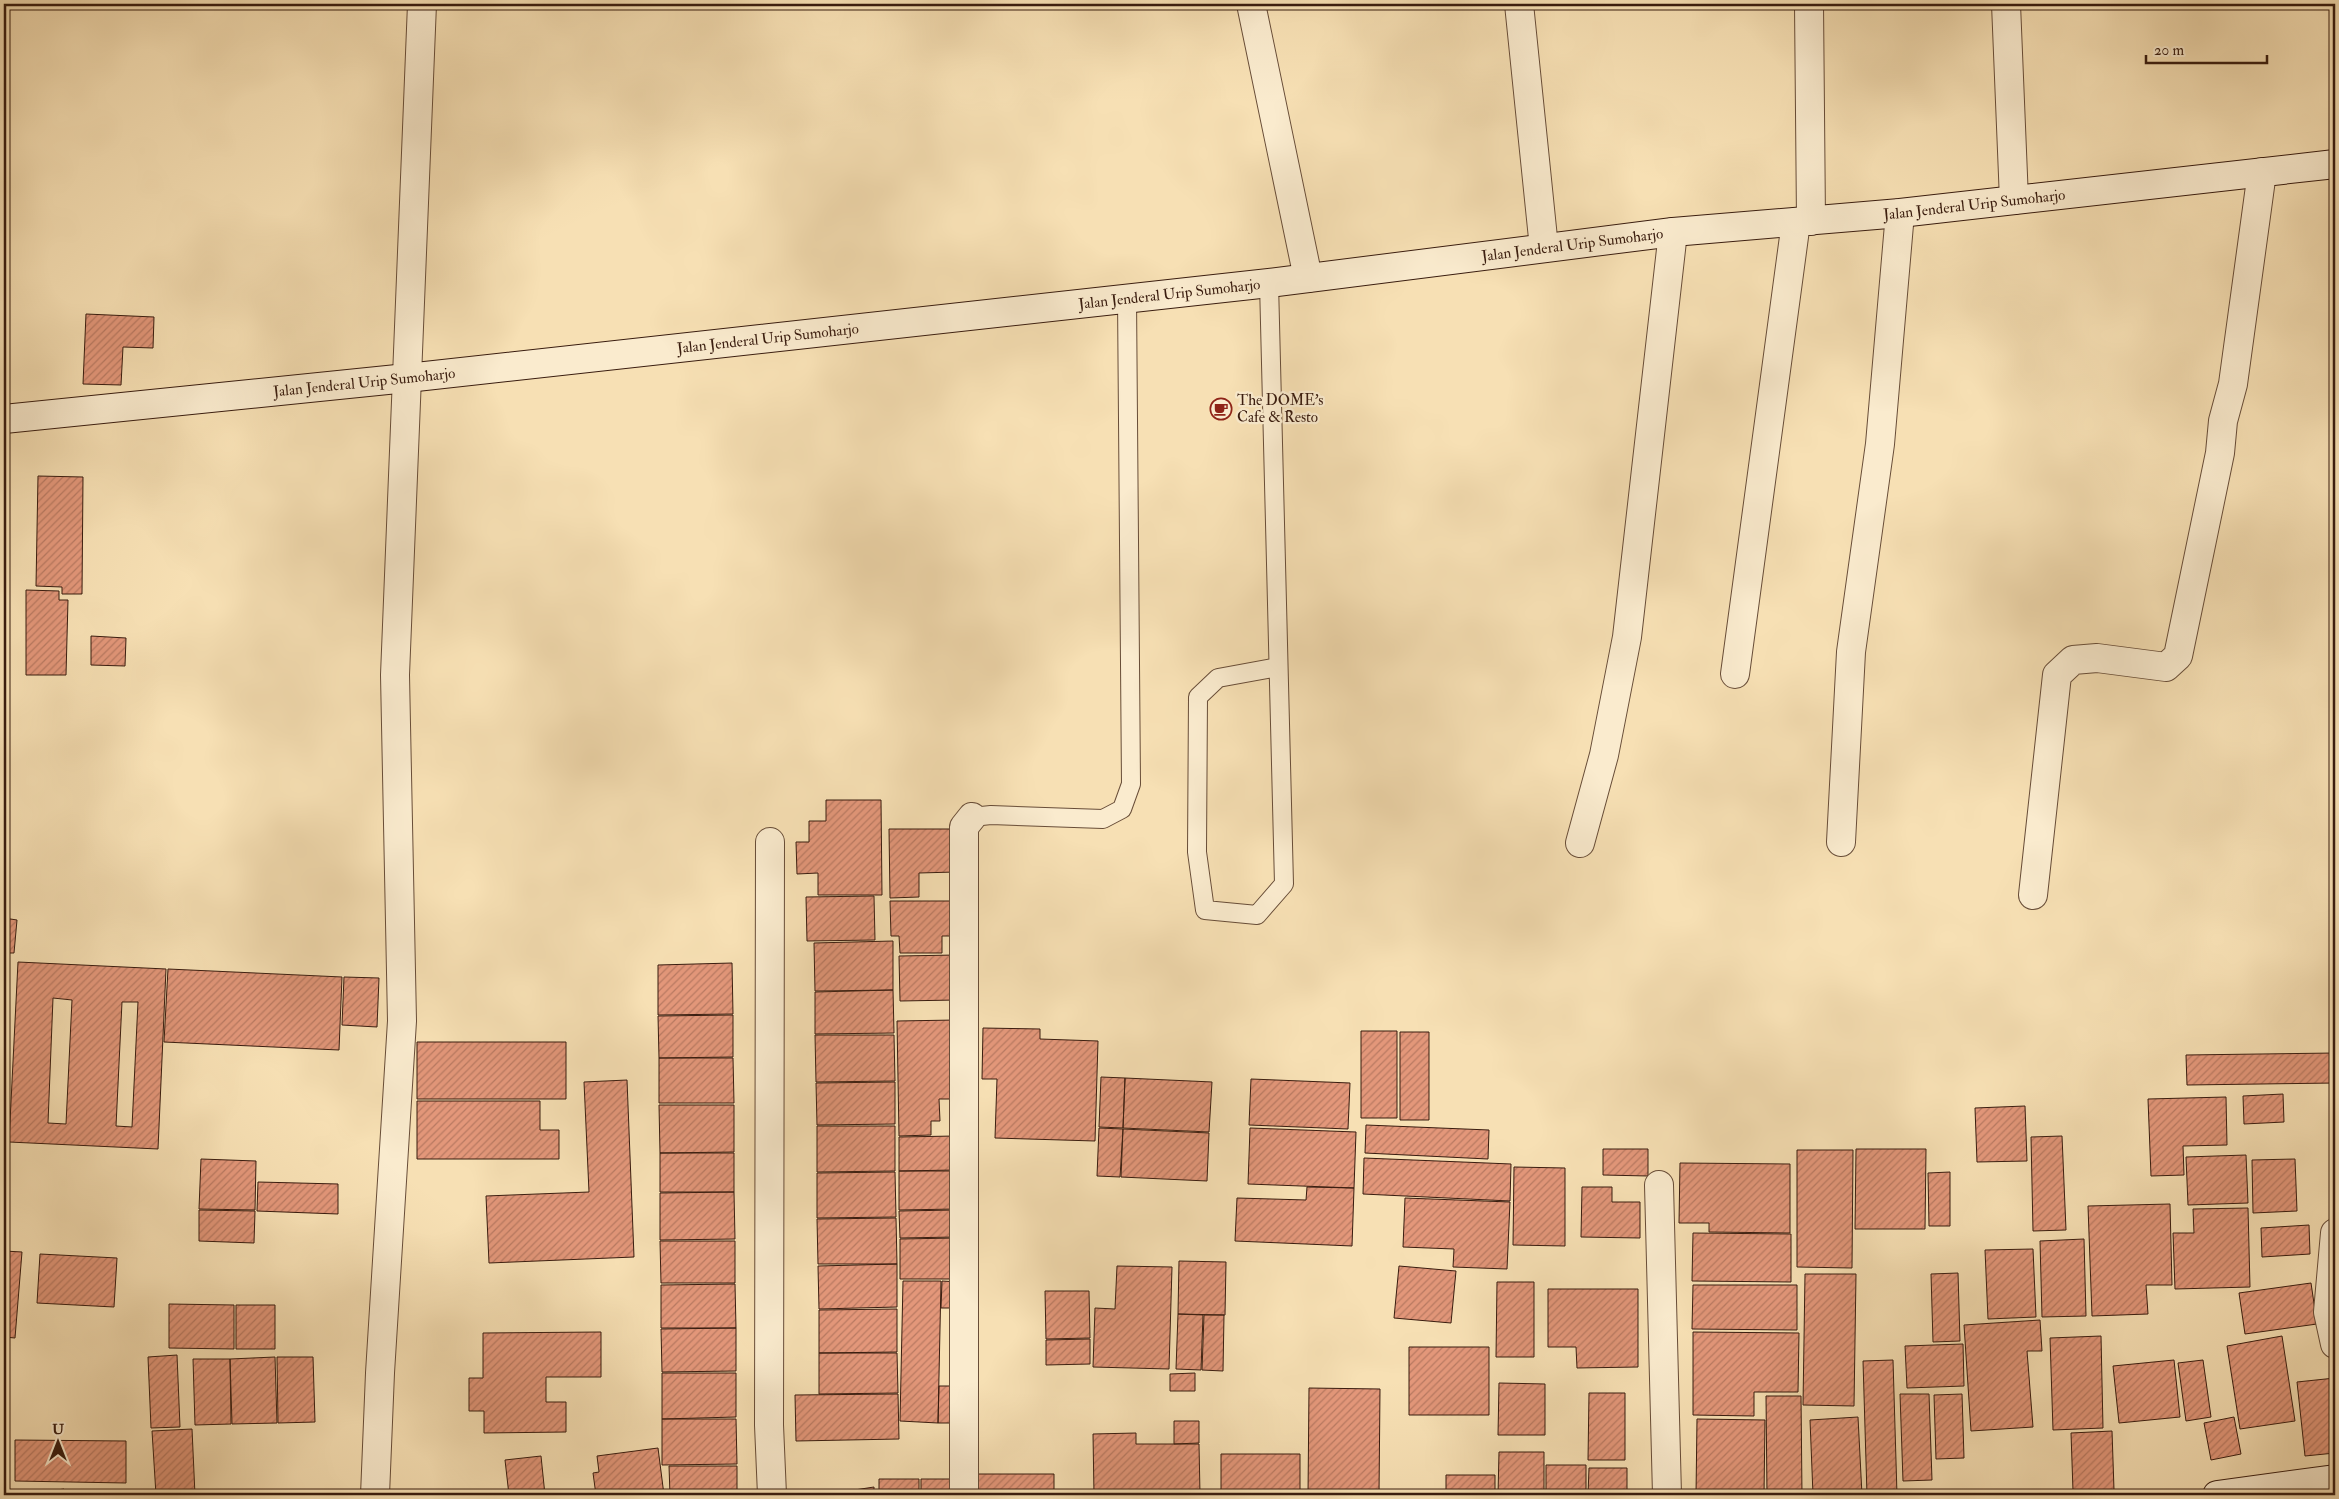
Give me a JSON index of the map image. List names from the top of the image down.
{
  "streets": {
    "street": ["Jalan Jenderal Urip Sumoharjo"]
  },
  "places": {
    "cafe": ["The DOME's Cafe & Resto"]
  },
  "scale_bar": "20 m",
  "north": "top"
}
